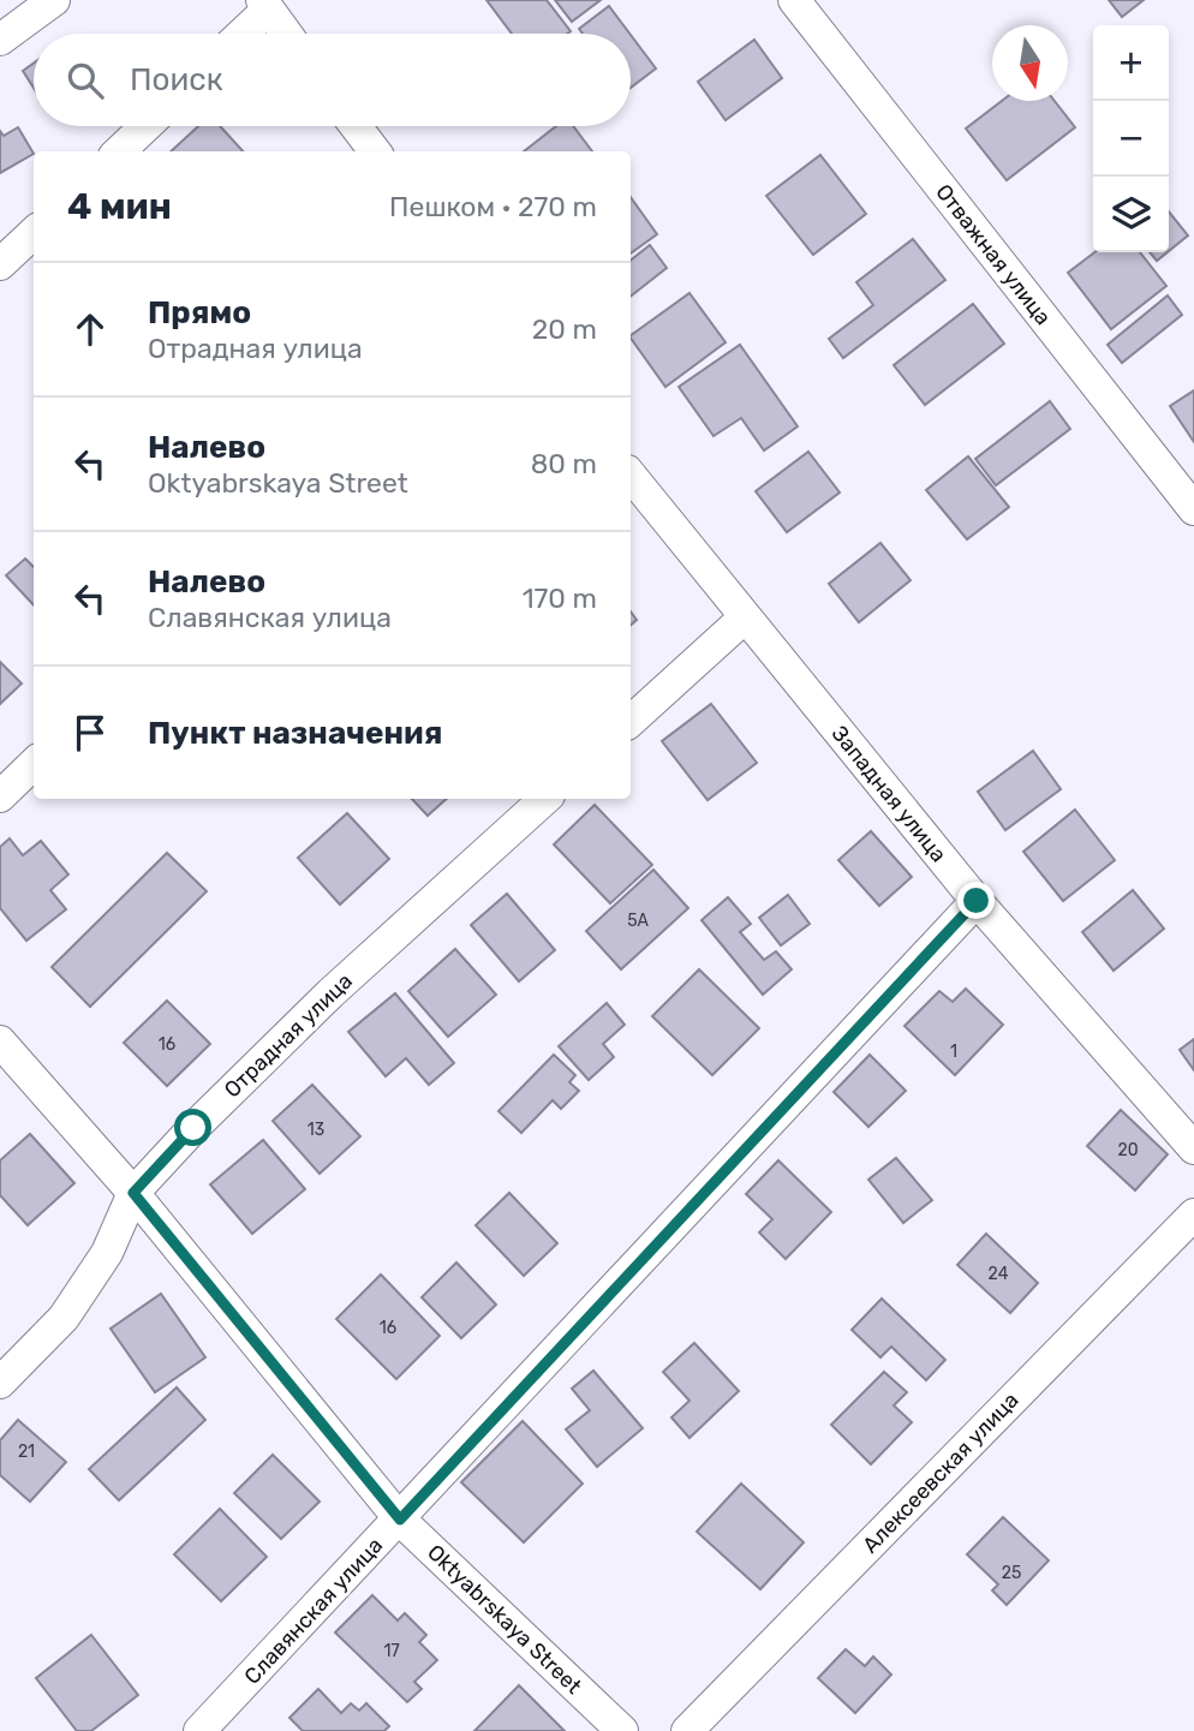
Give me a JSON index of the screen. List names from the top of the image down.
{
  "streets": {
    "street": [
      "Отважная улица",
      "Западная улица",
      "Отрадная улица",
      "Алексеевская улица",
      "Славянская улица",
      "Oktyabrskaya Street"
    ]
  },
  "crossings": [
    ["Западная улица", "Славянская улица"],
    ["Отрадная улица", "Oktyabrskaya Street"],
    ["Славянская улица", "Oktyabrskaya Street"]
  ],
  "house_numbers": [
    "5А",
    "16",
    "1",
    "13",
    "20",
    "24",
    "16",
    "21",
    "25",
    "17"
  ],
  "north": "bottom",
  "page": {
    "map_buttons": ["+", "−"],
    "search": "Поиск",
    "heading": ["4 мин", "Пешком · 270 m"],
    "list": [
      ["Прямо", "Отрадная улица", "20 m"],
      ["Налево", "Oktyabrskaya Street", "80 m"],
      ["Налево", "Славянская улица", "170 m"],
      "Пункт назначения"
    ]
  }
}
